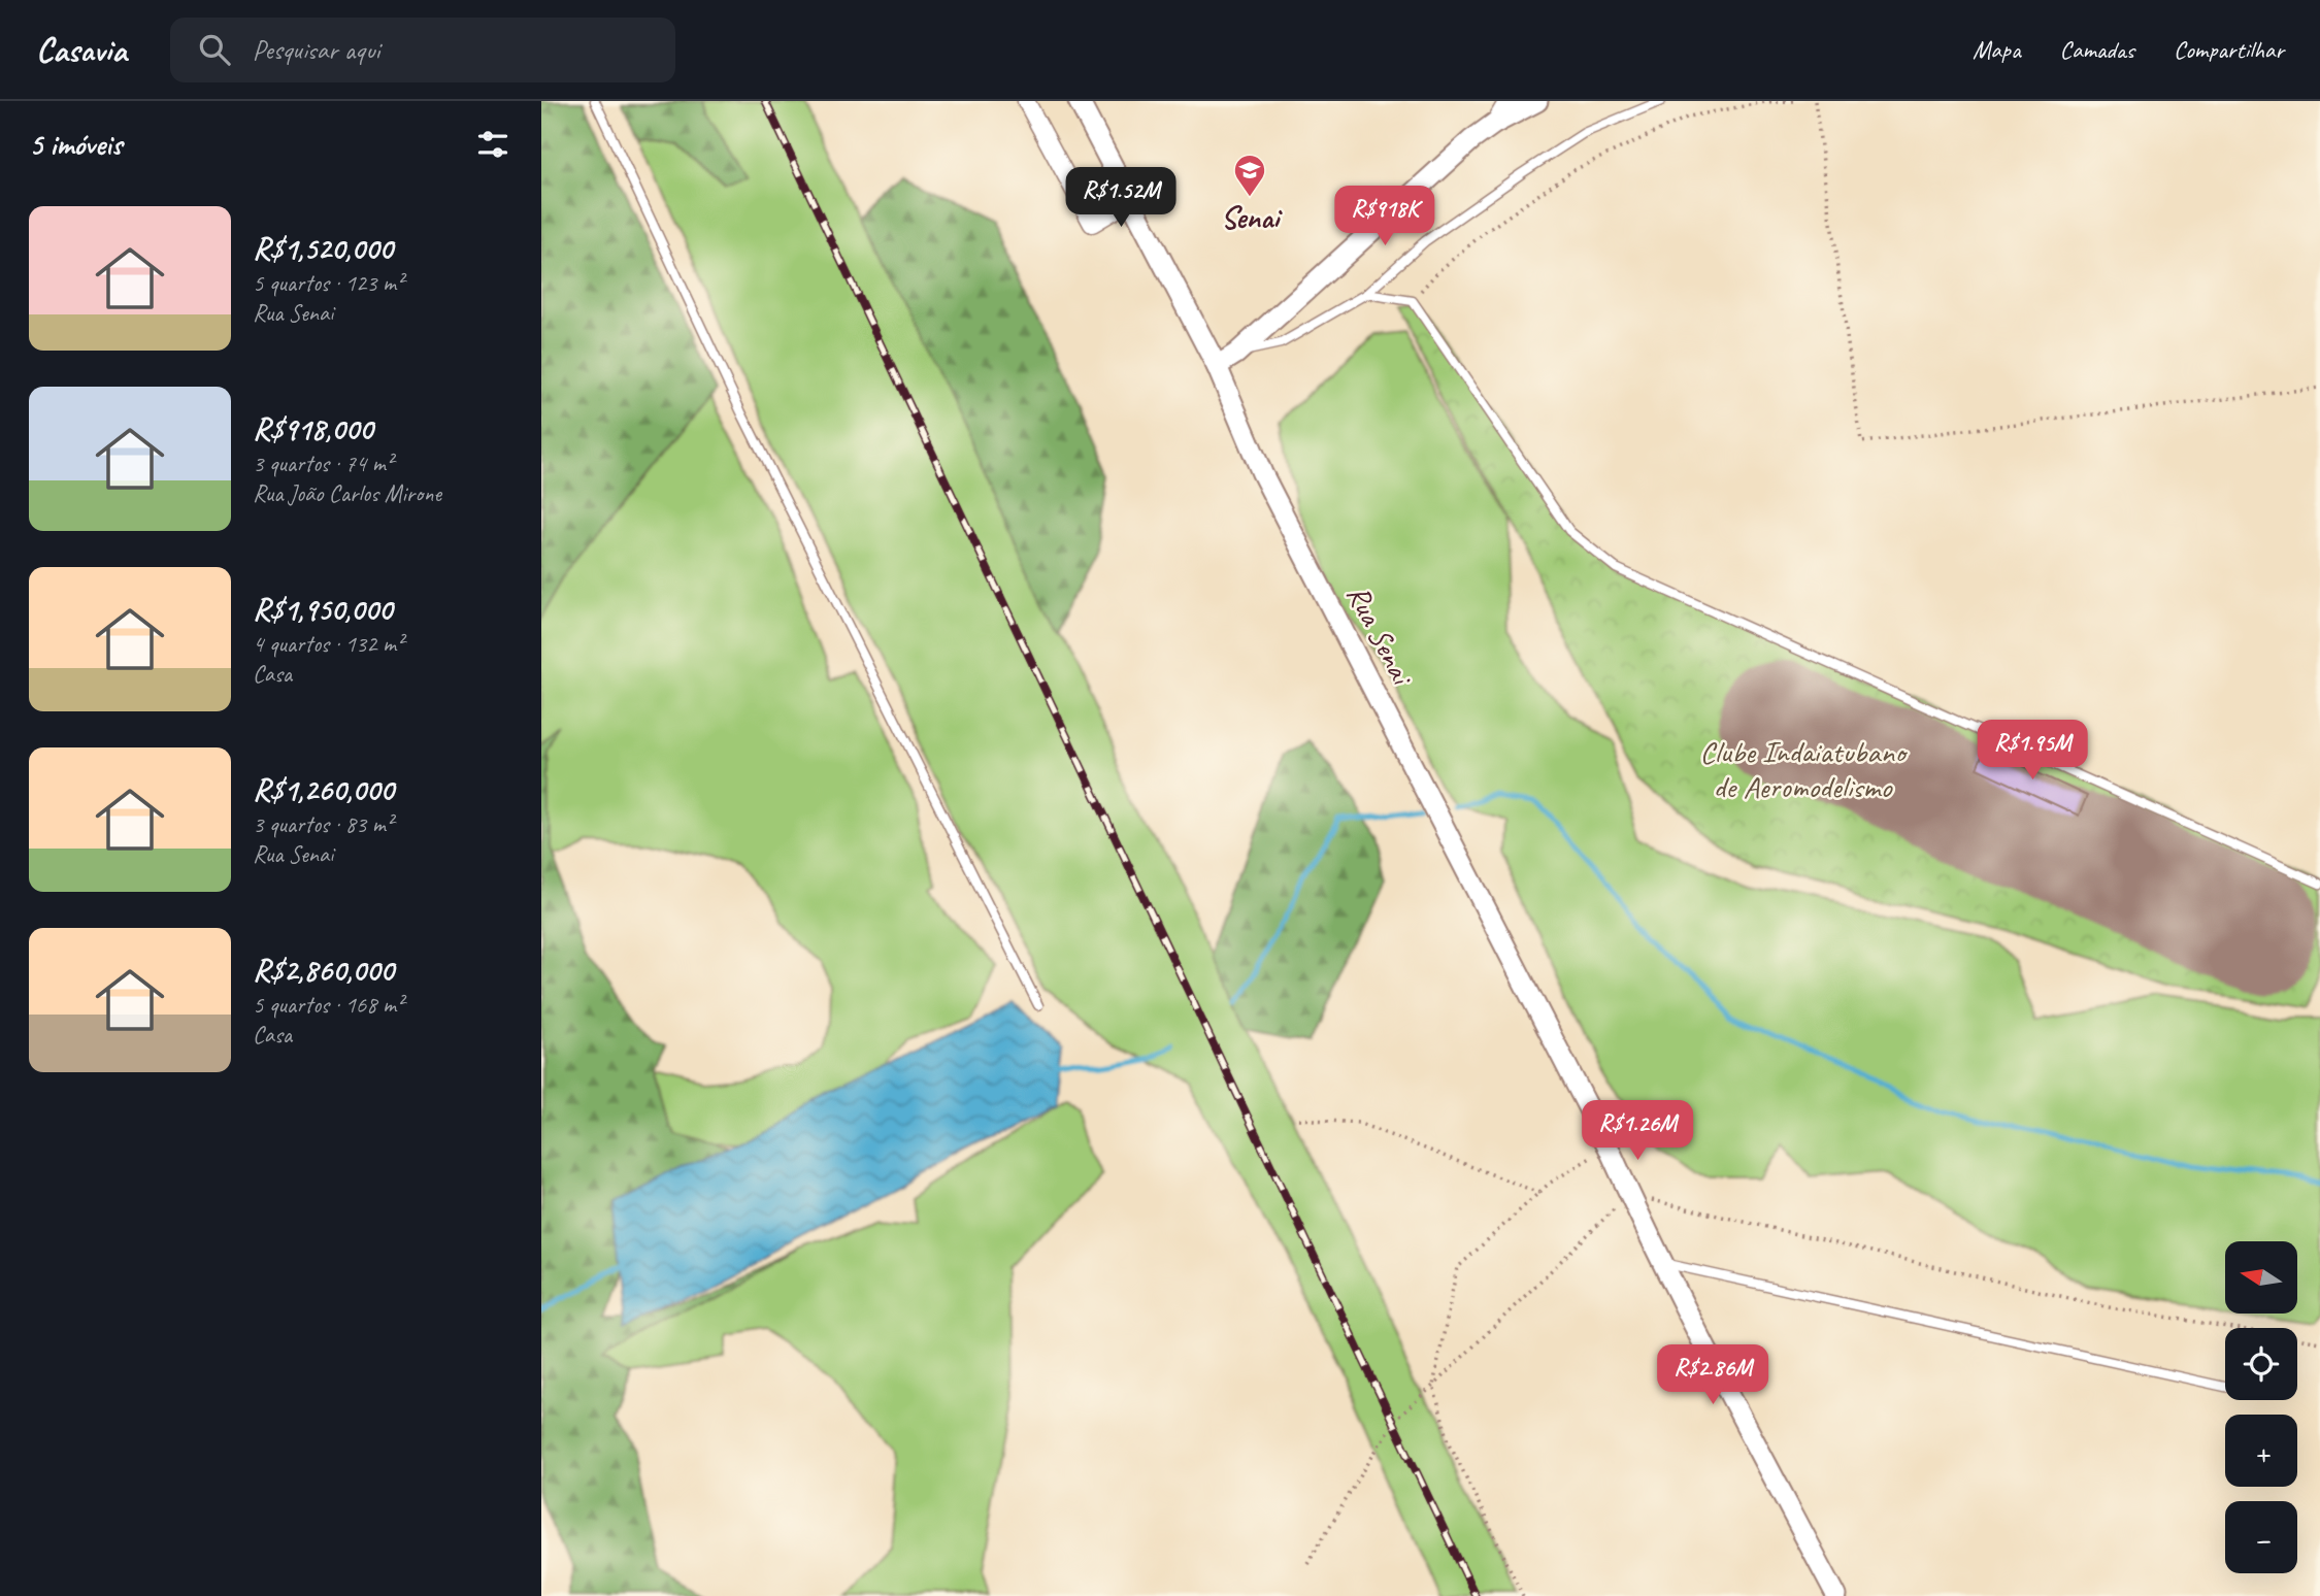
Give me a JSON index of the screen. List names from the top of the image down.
{
  "streets": {
    "street": ["Rua Senai"]
  },
  "parks": ["Clube Indaiatubano de Aeromodelismo"],
  "places": {
    "school or university": ["Senai"]
  },
  "north": "left",
  "page": {
    "header": "Casavia",
    "search": "Pesquisar aqui",
    "nav": ["Mapa", "Camadas", "Compartilhar"],
    "heading": "5 imóveis",
    "price": [
      "R$1.52M",
      "R$918K",
      "R$1.95M",
      "R$1.26M",
      "R$2.86M"
    ],
    "list": [
      {
        "name": "R$1,520,000",
        "note": "5 quartos · 123 m² · Rua Senai"
      },
      {
        "name": "R$918,000",
        "note": "3 quartos · 74 m² · Rua João Carlos Mirone"
      },
      {
        "name": "R$1,950,000",
        "note": "4 quartos · 132 m² · Casa"
      },
      {
        "name": "R$1,260,000",
        "note": "3 quartos · 83 m² · Rua Senai"
      },
      {
        "name": "R$2,860,000",
        "note": "5 quartos · 168 m² · Casa"
      }
    ],
    "map_buttons": ["+", "−"]
  }
}
